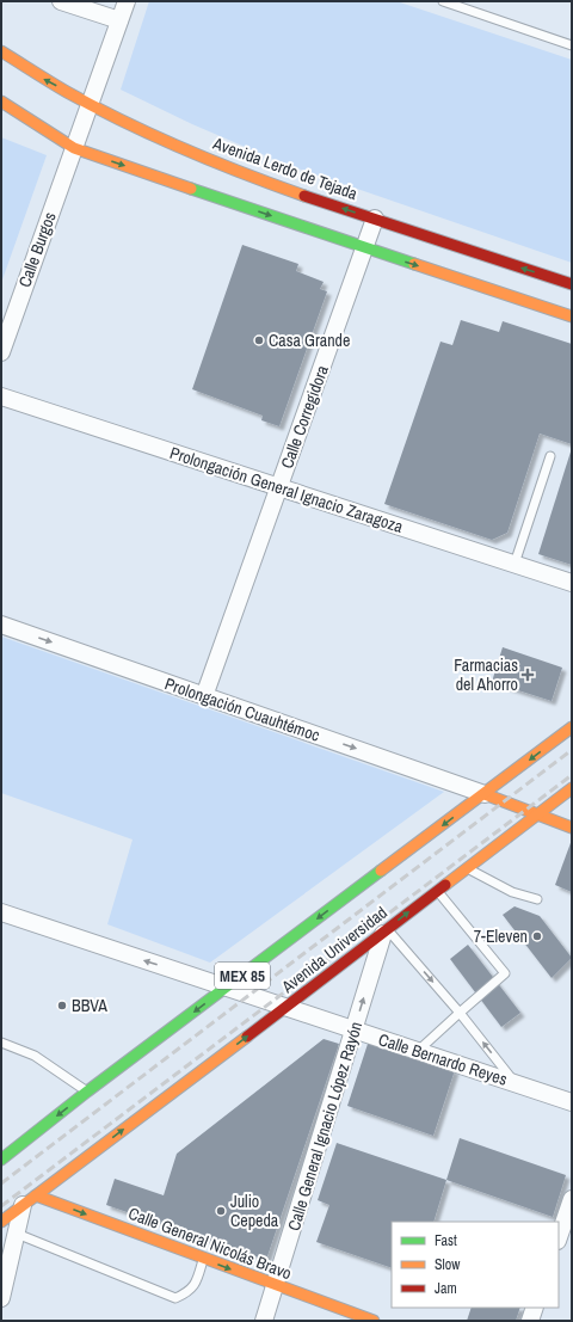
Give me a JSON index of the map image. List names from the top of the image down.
{
  "streets": {
    "main road": [
      "Avenida Lerdo de Tejada",
      "Avenida Universidad",
      "MEX 85",
      "Calle General Nicolás Bravo"
    ],
    "street": [
      "Calle Burgos",
      "Calle Corregidora",
      "Prolongación General Ignacio Zaragoza",
      "Prolongación Cuauhtémoc",
      "Calle Bernardo Reyes",
      "Calle General Ignacio López Rayón"
    ]
  },
  "crossings": [
    ["Avenida Lerdo de Tejada", "Calle Burgos"],
    ["Avenida Lerdo de Tejada", "Calle Corregidora"],
    ["Calle Corregidora", "Prolongación General Ignacio Zaragoza"],
    ["Calle Corregidora", "Prolongación Cuauhtémoc"],
    ["Prolongación Cuauhtémoc", "Avenida Universidad"],
    ["Avenida Universidad", "Calle Bernardo Reyes"],
    ["Avenida Universidad", "Calle General Ignacio López Rayón"],
    ["Avenida Universidad", "Calle General Nicolás Bravo"],
    ["Calle Bernardo Reyes", "Calle General Ignacio López Rayón"],
    ["Calle General Ignacio López Rayón", "Calle General Nicolás Bravo"]
  ],
  "one_way": ["Prolongación Cuauhtémoc", "Calle Bernardo Reyes", "Calle General Nicolás Bravo"],
  "places": {
    "other": [
      "Casa Grande",
      "7-Eleven",
      "BBVA",
      "Julio Cepeda"
    ],
    "health": ["Farmacias del Ahorro"]
  },
  "legend": ["Fast", "Slow", "Jam"]
}
